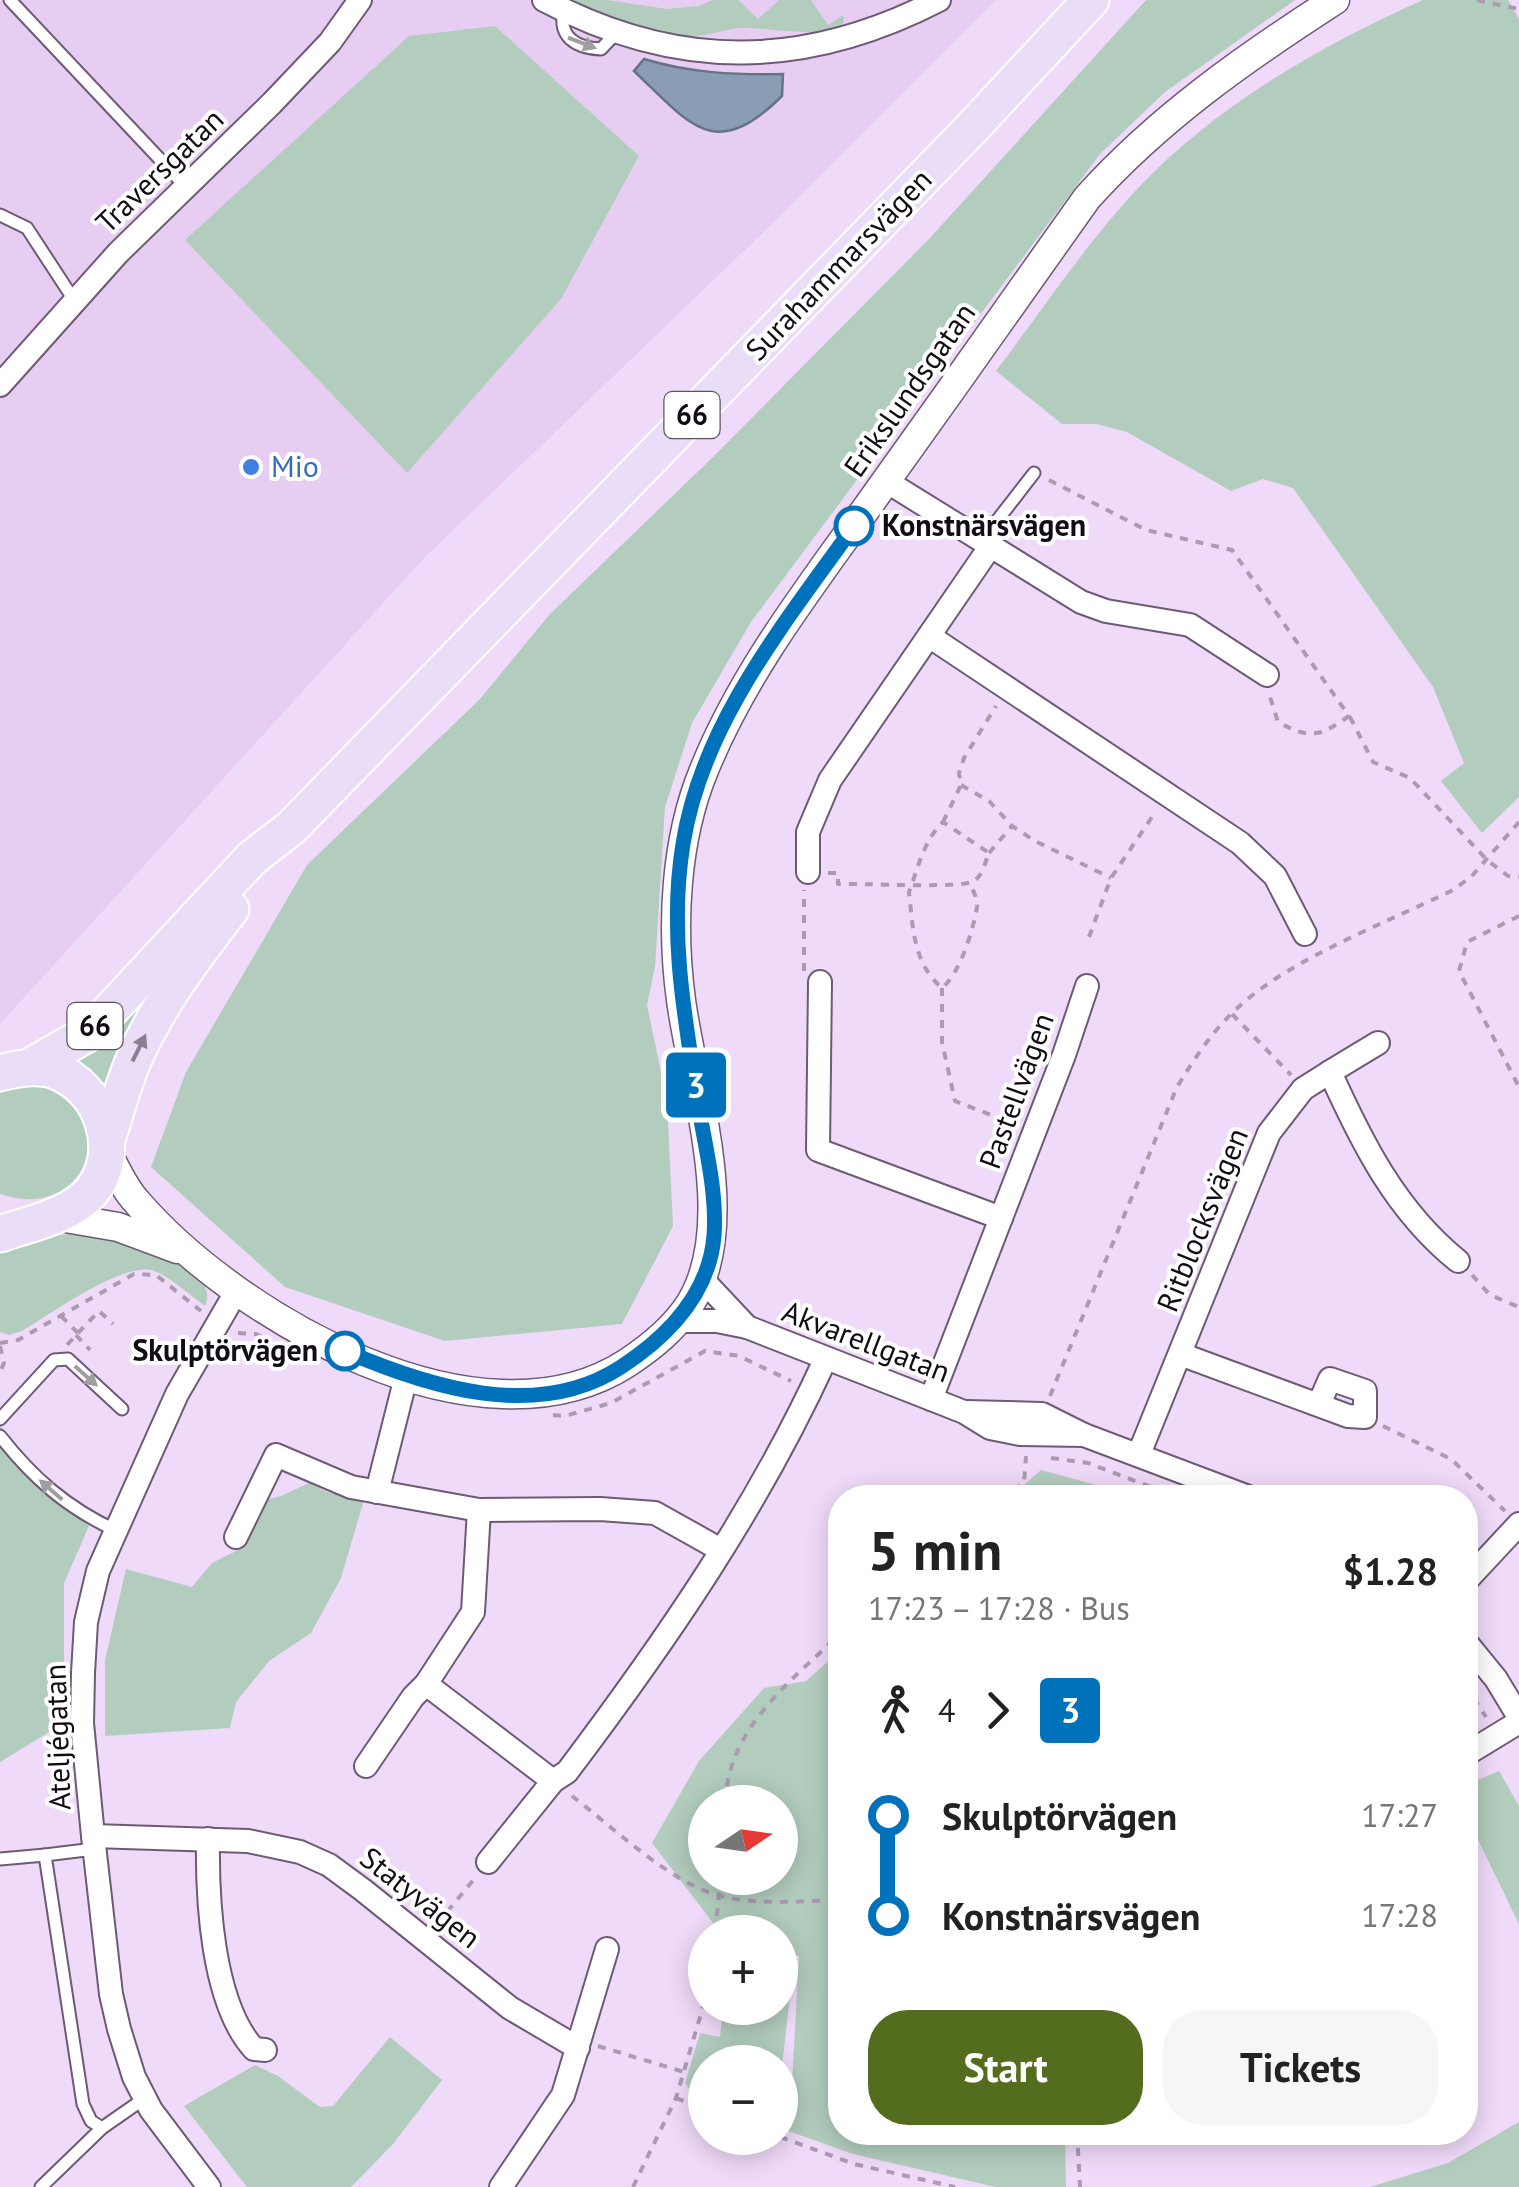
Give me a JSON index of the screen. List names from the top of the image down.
{
  "streets": {
    "main road": ["Surahammarsvägen", "66"],
    "street": [
      "Traversgatan",
      "Erikslundsgatan",
      "Pastellvägen",
      "Ritblocksvägen",
      "Akvarellgatan",
      "Ateljégatan",
      "Statyvägen"
    ]
  },
  "crossings": [
    ["Surahammarsvägen", "Erikslundsgatan"],
    ["Surahammarsvägen", "66"],
    ["Erikslundsgatan", "66"],
    ["Erikslundsgatan", "Akvarellgatan"],
    ["Erikslundsgatan", "Ateljégatan"],
    ["Pastellvägen", "Akvarellgatan"],
    ["Ritblocksvägen", "Akvarellgatan"],
    ["Ateljégatan", "Statyvägen"]
  ],
  "places": ["Mio", "Konstnärsvägen", "Skulptörvägen"],
  "lines": ["bus line 3"],
  "north": "right",
  "page": {
    "on_map": "3",
    "heading": ["5 min", "17:23 – 17:28 · Bus", "$1.28"],
    "legs": ["4", "3"],
    "list": [
      {
        "name": "Skulptörvägen",
        "value": "17:27"
      },
      {
        "name": "Konstnärsvägen",
        "value": "17:28"
      }
    ],
    "map_buttons": ["+", "−"],
    "buttons": ["Start", "Tickets"]
  }
}
